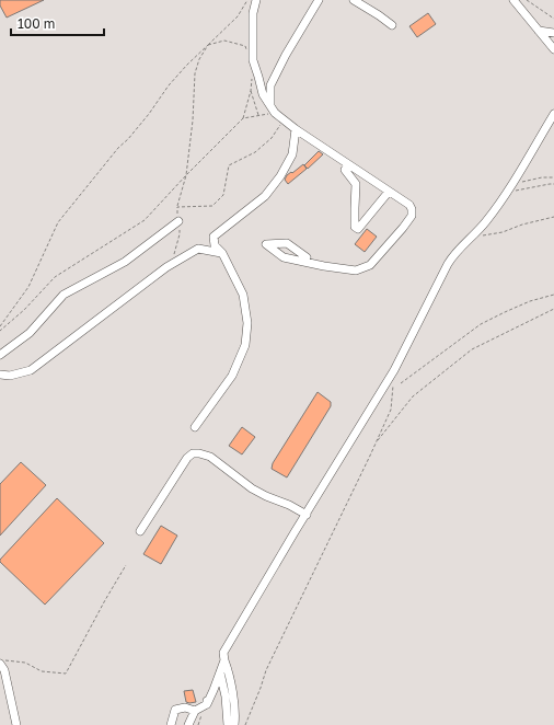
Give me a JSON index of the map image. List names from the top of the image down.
{
  "scale_bar": "100 m"
}
